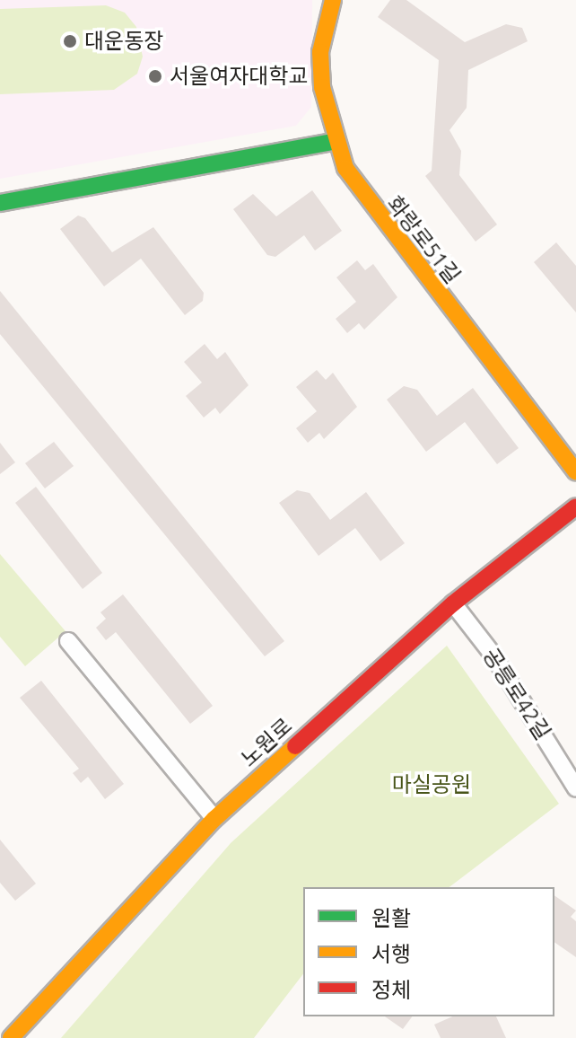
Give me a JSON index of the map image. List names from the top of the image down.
{
  "streets": {
    "street": ["화랑로51길", "공릉로42길", "노원로"]
  },
  "crossings": [
    ["공릉로42길", "노원로"]
  ],
  "parks": ["마실공원"],
  "places": ["대운동장", "서울여자대학교"],
  "legend": ["원활", "서행", "정체"]
}
